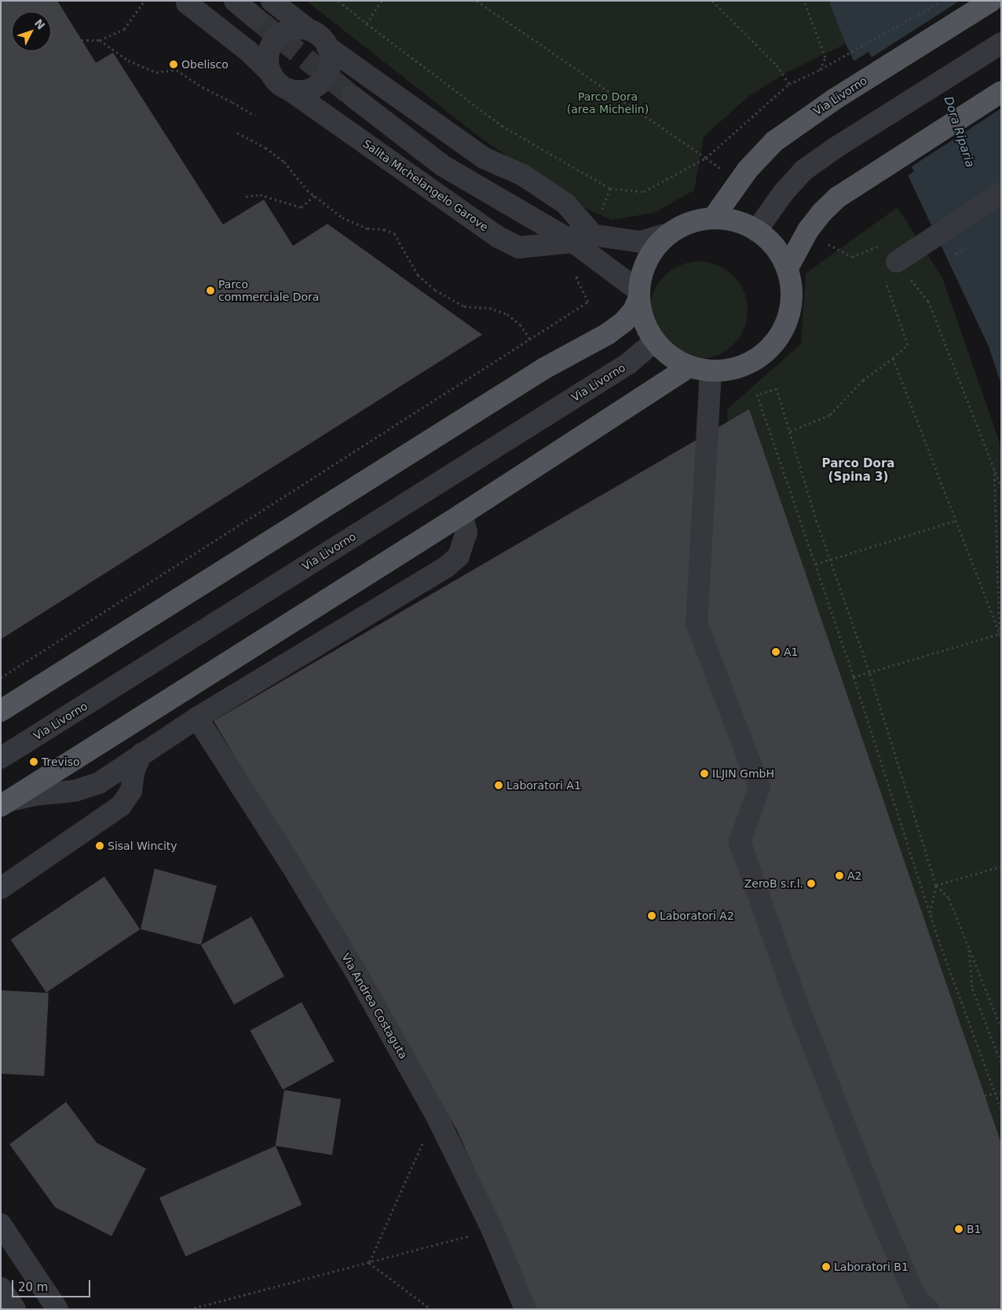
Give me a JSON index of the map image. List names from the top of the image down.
{
  "streets": {
    "main road": ["Via Livorno"],
    "street": ["Salita Michelangelo Garove", "Via Andrea Costaguta"]
  },
  "districts": ["Parco Dora (Spina 3)"],
  "water": ["Dora Riparia"],
  "parks": ["Parco Dora (area Michelin)"],
  "places": [
    "Obelisco",
    "Parco commerciale Dora",
    "A1",
    "Treviso",
    "ILJIN GmbH",
    "Laboratori A1",
    "Sisal Wincity",
    "A2",
    "ZeroB s.r.l.",
    "Laboratori A2",
    "B1",
    "Laboratori B1"
  ],
  "scale_bar": "20 m",
  "north": "top right"
}
